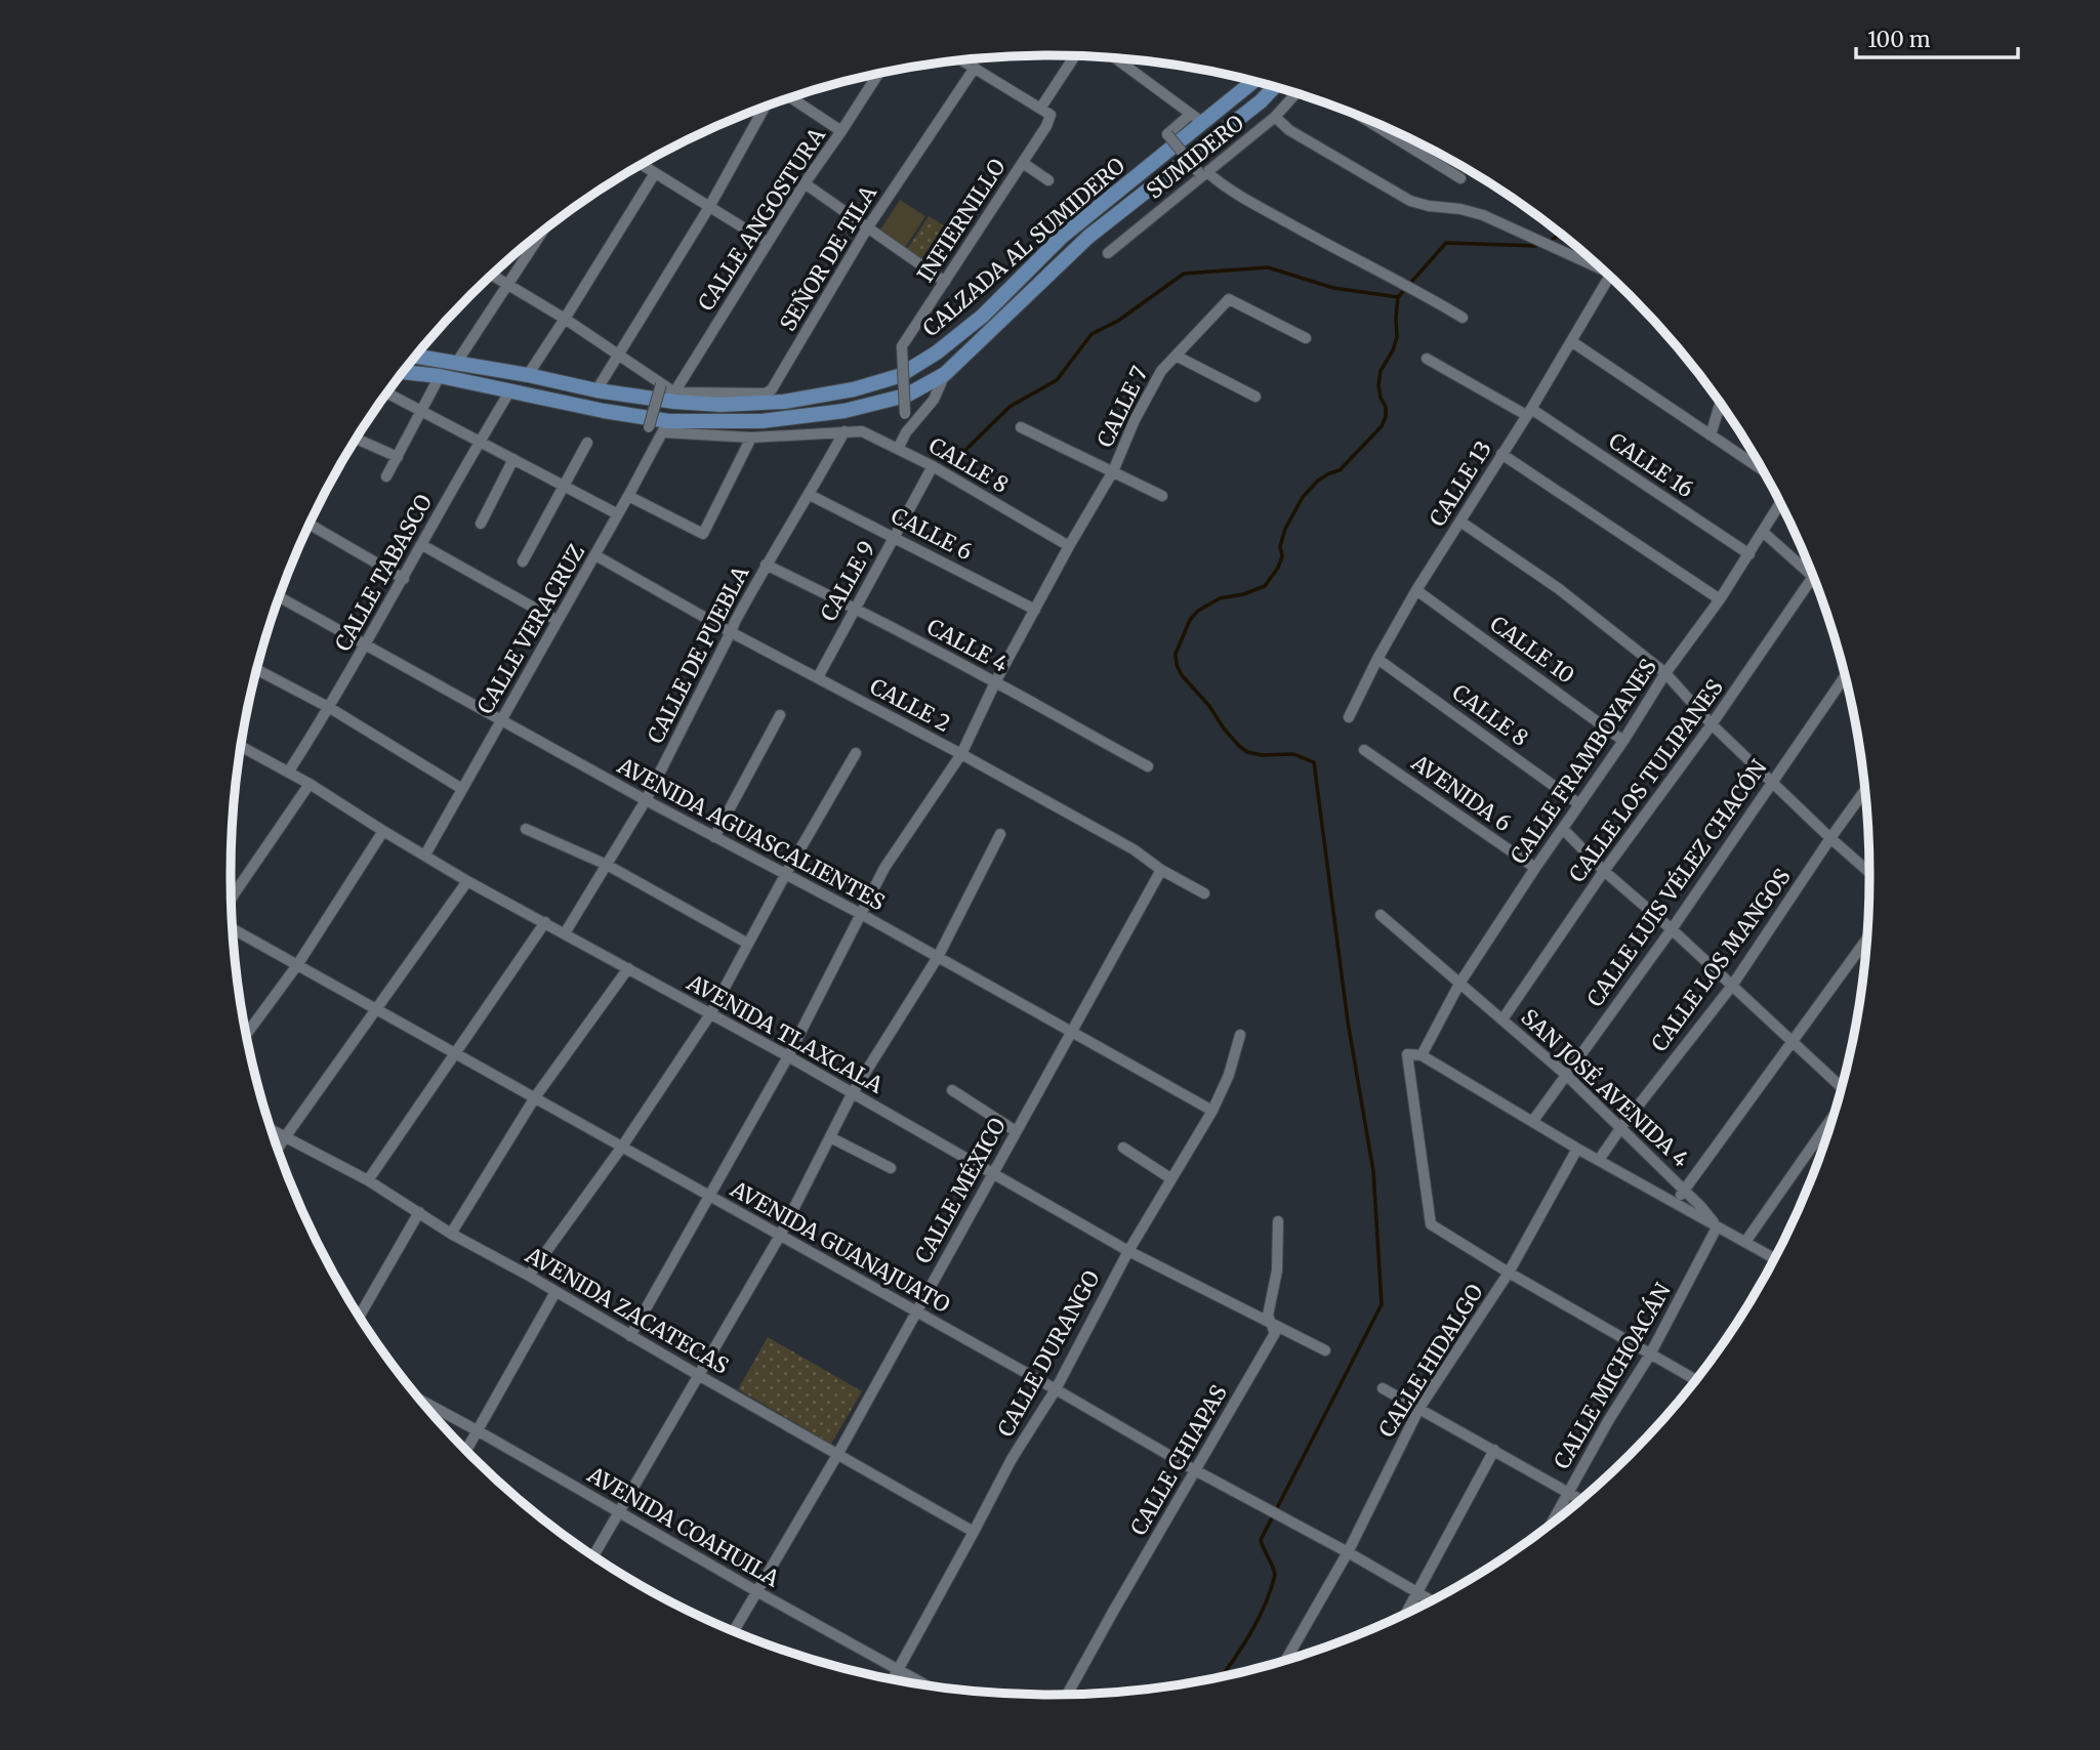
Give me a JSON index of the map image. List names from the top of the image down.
{
  "streets": {
    "main road": ["CALZADA AL SUMIDERO"],
    "street": [
      "SUMIDERO",
      "CALLE ANGOSTURA",
      "INFIERNILLO",
      "SEÑOR DE TILA",
      "CALLE 7",
      "CALLE 8",
      "CALLE 16",
      "CALLE 13",
      "CALLE 6",
      "CALLE TABASCO",
      "CALLE 9",
      "CALLE VERACRUZ",
      "CALLE 4",
      "CALLE 10",
      "CALLE DE PUEBLA",
      "CALLE 2",
      "CALLE FRAMBOYANES",
      "CALLE LOS TULIPANES",
      "AVENIDA 6",
      "AVENIDA AGUASCALIENTES",
      "CALLE LUIS VÉLEZ CHACÓN",
      "CALLE LOS MANGOS",
      "AVENIDA TLAXCALA",
      "SAN JOSÉ AVENIDA 4",
      "CALLE MÉXICO",
      "AVENIDA GUANAJUATO",
      "AVENIDA ZACATECAS",
      "CALLE DURANGO",
      "CALLE HIDALGO",
      "CALLE MICHOACÁN",
      "CALLE CHIAPAS",
      "AVENIDA COAHUILA"
    ]
  },
  "crossings": [
    ["SUMIDERO", "CALLE 13"],
    ["CALLE ANGOSTURA", "CALZADA AL SUMIDERO"],
    ["CALLE ANGOSTURA", "SEÑOR DE TILA"],
    ["CALZADA AL SUMIDERO", "SEÑOR DE TILA"],
    ["CALZADA AL SUMIDERO", "CALLE 8"],
    ["CALZADA AL SUMIDERO", "CALLE TABASCO"],
    ["CALZADA AL SUMIDERO", "CALLE VERACRUZ"],
    ["CALLE 7", "CALLE 8"],
    ["CALLE 7", "CALLE 6"],
    ["CALLE 7", "CALLE 4"],
    ["CALLE 7", "CALLE 2"],
    ["CALLE 7", "AVENIDA AGUASCALIENTES"],
    ["CALLE 7", "AVENIDA TLAXCALA"],
    ["CALLE 7", "AVENIDA GUANAJUATO"],
    ["CALLE 7", "AVENIDA ZACATECAS"],
    ["CALLE 8", "CALLE 13"],
    ["CALLE 8", "CALLE 9"],
    ["CALLE 8", "CALLE VERACRUZ"],
    ["CALLE 8", "CALLE DE PUEBLA"],
    ["CALLE 8", "CALLE FRAMBOYANES"],
    ["CALLE 16", "CALLE 13"],
    ["CALLE 16", "CALLE FRAMBOYANES"],
    ["CALLE 13", "CALLE 10"],
    ["CALLE 6", "CALLE 9"],
    ["CALLE 6", "CALLE DE PUEBLA"],
    ["CALLE TABASCO", "AVENIDA AGUASCALIENTES"],
    ["CALLE TABASCO", "AVENIDA TLAXCALA"],
    ["CALLE 9", "CALLE 4"],
    ["CALLE 9", "CALLE 2"],
    ["CALLE VERACRUZ", "CALLE 2"],
    ["CALLE VERACRUZ", "AVENIDA AGUASCALIENTES"],
    ["CALLE VERACRUZ", "AVENIDA TLAXCALA"],
    ["CALLE 4", "CALLE DE PUEBLA"],
    ["CALLE 10", "CALLE FRAMBOYANES"],
    ["CALLE DE PUEBLA", "CALLE 2"],
    ["CALLE DE PUEBLA", "AVENIDA AGUASCALIENTES"],
    ["CALLE DE PUEBLA", "AVENIDA TLAXCALA"],
    ["CALLE 2", "CALLE MÉXICO"],
    ["CALLE FRAMBOYANES", "AVENIDA 6"],
    ["CALLE FRAMBOYANES", "SAN JOSÉ AVENIDA 4"],
    ["CALLE LOS TULIPANES", "SAN JOSÉ AVENIDA 4"],
    ["AVENIDA AGUASCALIENTES", "CALLE MÉXICO"],
    ["AVENIDA AGUASCALIENTES", "CALLE DURANGO"],
    ["CALLE LUIS VÉLEZ CHACÓN", "SAN JOSÉ AVENIDA 4"],
    ["CALLE LOS MANGOS", "SAN JOSÉ AVENIDA 4"],
    ["AVENIDA TLAXCALA", "CALLE MÉXICO"],
    ["AVENIDA TLAXCALA", "CALLE DURANGO"],
    ["AVENIDA TLAXCALA", "CALLE CHIAPAS"],
    ["SAN JOSÉ AVENIDA 4", "CALLE MICHOACÁN"],
    ["CALLE MÉXICO", "AVENIDA GUANAJUATO"],
    ["CALLE MÉXICO", "AVENIDA ZACATECAS"],
    ["CALLE MÉXICO", "AVENIDA COAHUILA"],
    ["AVENIDA GUANAJUATO", "CALLE DURANGO"],
    ["AVENIDA GUANAJUATO", "CALLE HIDALGO"],
    ["AVENIDA GUANAJUATO", "CALLE CHIAPAS"],
    ["AVENIDA ZACATECAS", "CALLE DURANGO"],
    ["CALLE DURANGO", "AVENIDA COAHUILA"]
  ],
  "scale_bar": "100 m"
}
